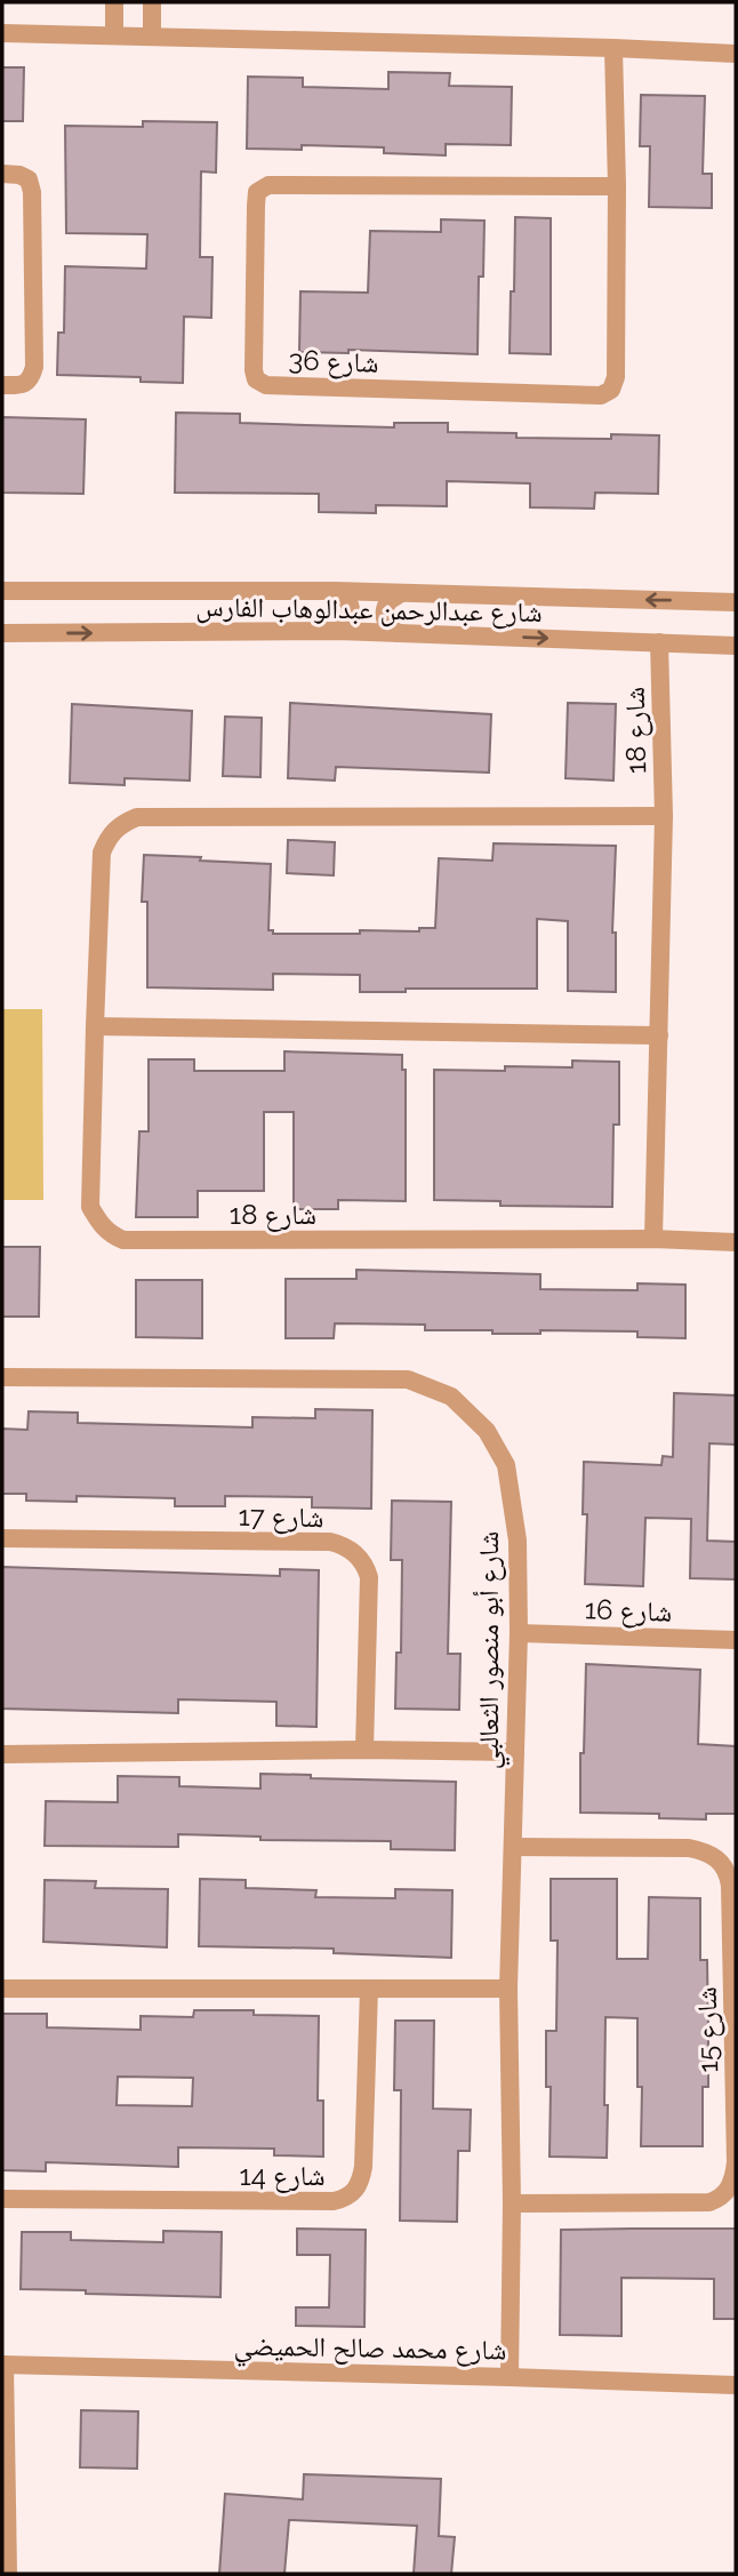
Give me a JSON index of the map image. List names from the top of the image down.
{
  "streets": {
    "street": [
      "شارع 36",
      "شارع عبدالرحمن عبدالوهاب الفارس",
      "شارع 18",
      "شارع 17",
      "شارع 16",
      "شارع أبو منصور الثعالبي",
      "شارع 15",
      "شارع 14",
      "شارع محمد صالح الحميضي"
    ]
  },
  "crossings": [
    ["شارع عبدالرحمن عبدالوهاب الفارس", "شارع 18"],
    ["شارع 16", "شارع أبو منصور الثعالبي"],
    ["شارع أبو منصور الثعالبي", "شارع 15"],
    ["شارع أبو منصور الثعالبي", "شارع محمد صالح الحميضي"]
  ]
}
